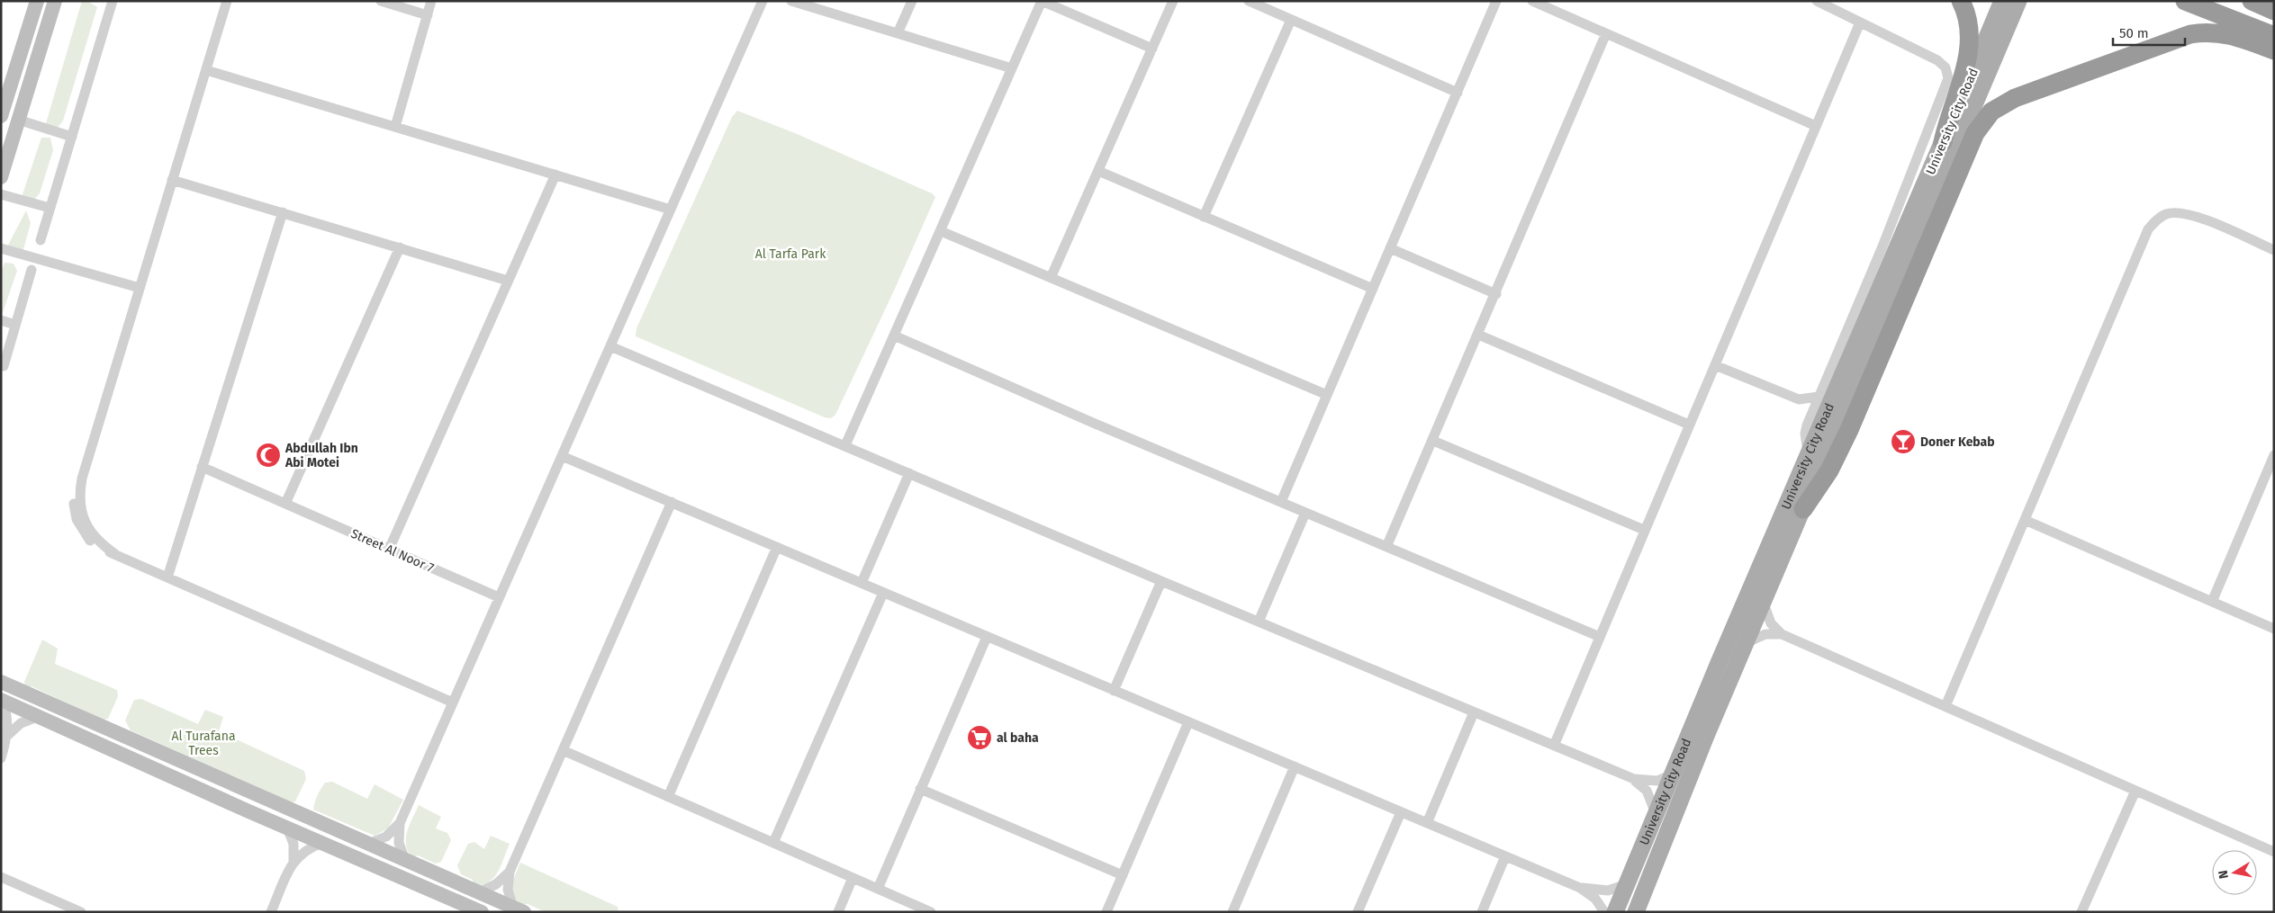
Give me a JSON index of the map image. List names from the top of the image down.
{
  "streets": {
    "main road": ["University City Road"],
    "street": ["Street Al Noor 7"]
  },
  "parks": ["Al Tarfa Park", "Al Turafana Trees"],
  "places": {
    "bar": ["Doner Kebab"],
    "mosque": ["Abdullah Ibn Abi Motei"],
    "supermarket": ["al baha"]
  },
  "scale_bar": "50 m",
  "north": "left"
}
